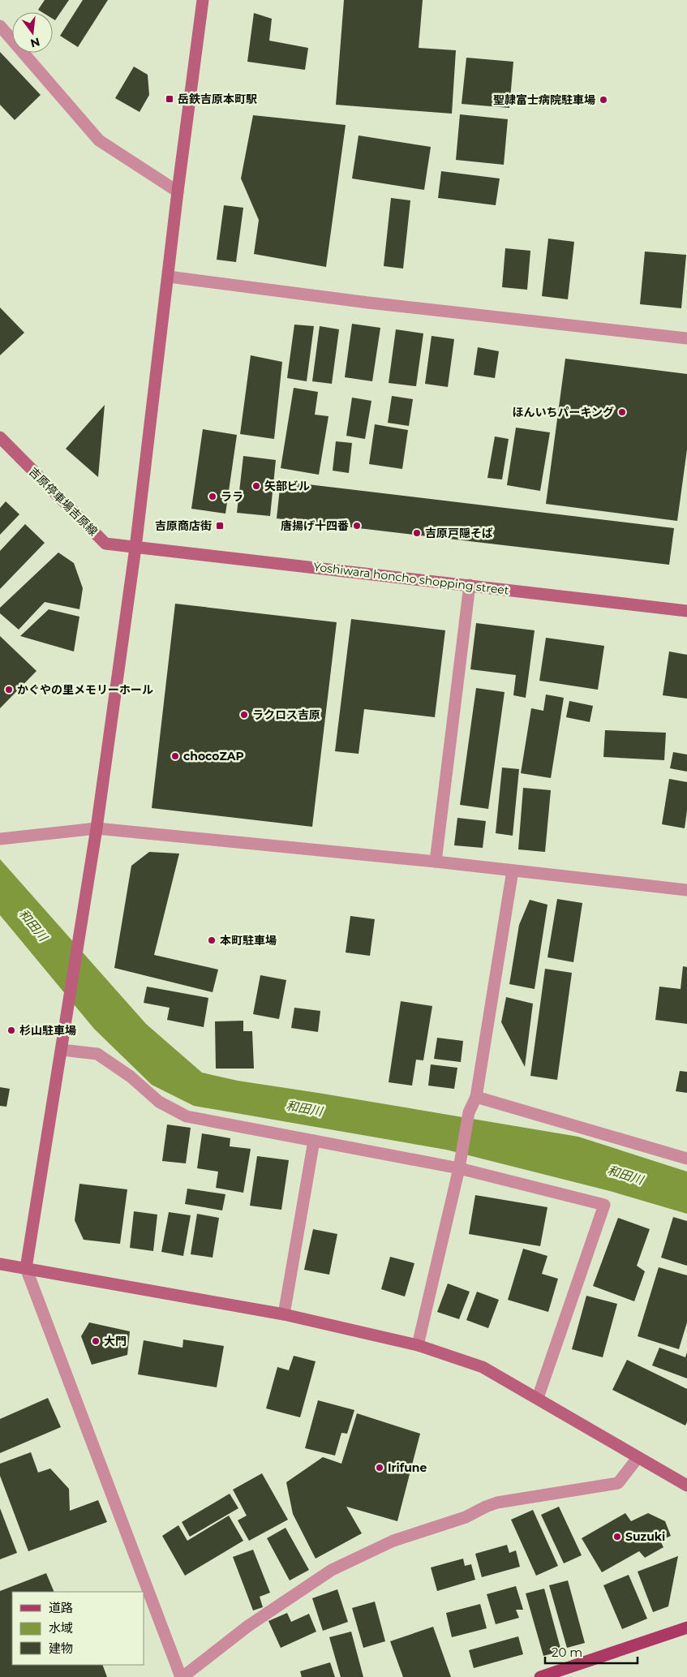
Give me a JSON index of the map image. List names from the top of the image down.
{
  "streets": {
    "street": ["吉原停車場吉原線", "Yoshiwara honcho shopping street"]
  },
  "crossings": [
    ["吉原停車場吉原線", "Yoshiwara honcho shopping street"]
  ],
  "water": ["和田川"],
  "places": {
    "transit": ["岳鉄吉原本町駅", "吉原商店街"],
    "other": [
      "聖隷富士病院駐車場",
      "ほんいちパーキング",
      "矢部ビル",
      "ララ",
      "唐揚げ十四番",
      "吉原戸隠そば",
      "かぐやの里メモリーホール",
      "ラクロス吉原",
      "chocoZAP",
      "本町駐車場",
      "杉山駐車場",
      "大門",
      "Irifune",
      "Suzuki"
    ]
  },
  "legend": ["道路", "水域", "建物"],
  "scale_bar": "20 m",
  "north": "bottom"
}
